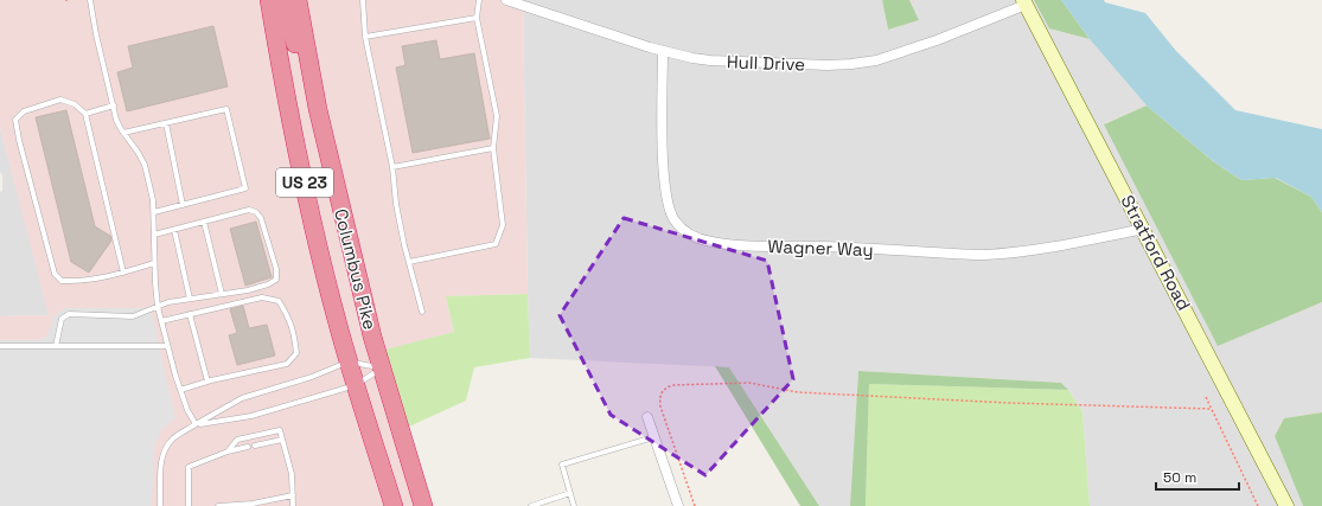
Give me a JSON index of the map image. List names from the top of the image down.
{
  "streets": {
    "highway": ["US 23", "Columbus Pike"],
    "street": ["Hull Drive", "Wagner Way", "Stratford Road"]
  },
  "crossings": [
    ["Hull Drive", "Wagner Way"],
    ["Hull Drive", "Stratford Road"],
    ["Wagner Way", "Stratford Road"]
  ],
  "scale_bar": "50 m"
}
